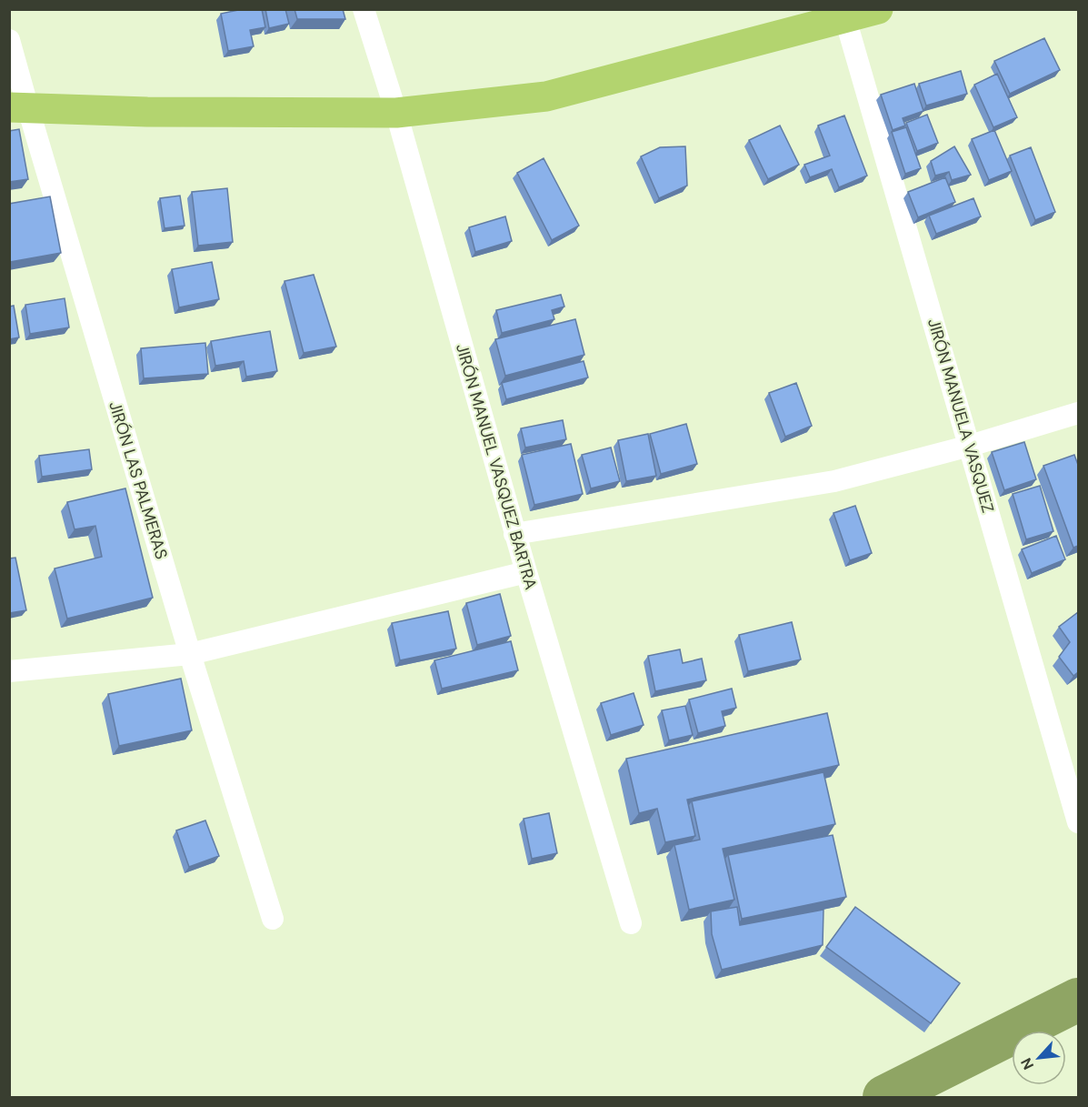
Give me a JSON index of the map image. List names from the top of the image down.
{
  "streets": {
    "street": ["JIRÓN MANUELA VASQUEZ", "JIRÓN MANUEL VASQUEZ BARTRA", "JIRÓN LAS PALMERAS"]
  },
  "north": "bottom left"
}
